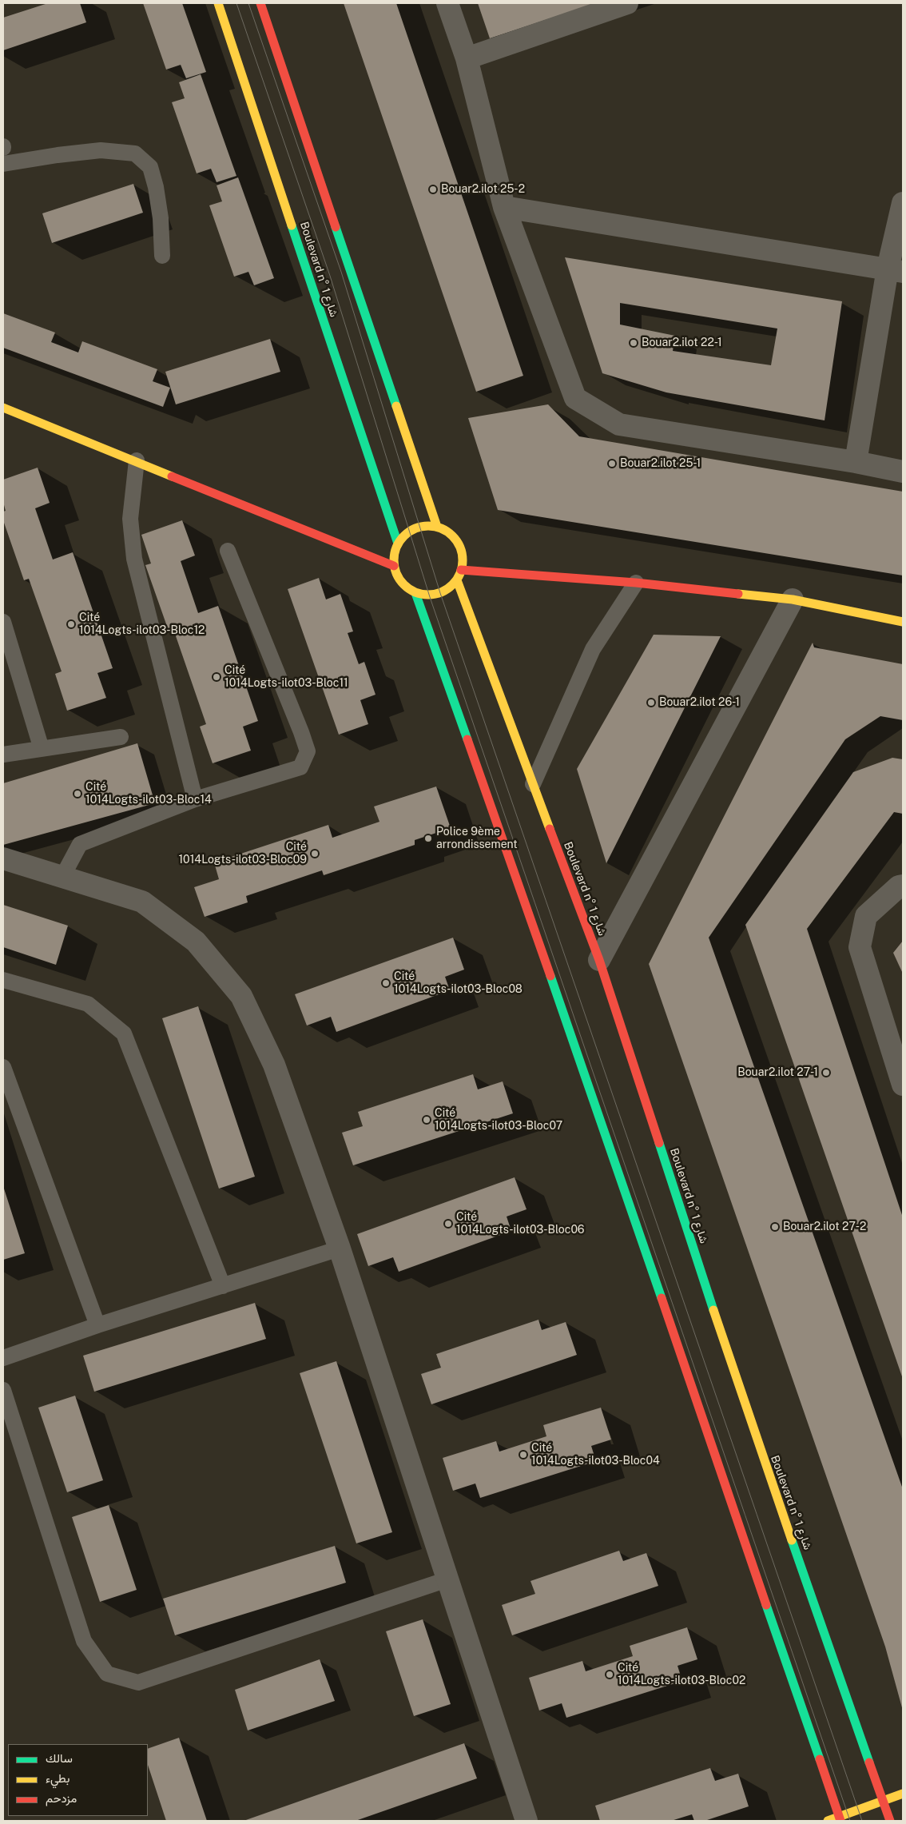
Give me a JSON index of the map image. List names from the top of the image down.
{
  "streets": {
    "main road": ["Boulevard n° شارع 1"]
  },
  "places": [
    "Bouar2.ilot 25-2",
    "Bouar2.ilot 22-1",
    "Bouar2.ilot 25-1",
    "Cité 1014Logts-ilot03-Bloc12",
    "Cité 1014Logts-ilot03-Bloc11",
    "Bouar2.ilot 26-1",
    "Cité 1014Logts-ilot03-Bloc14",
    "Police 9ème arrondissement",
    "Cité 1014Logts-ilot03-Bloc09",
    "Cité 1014Logts-ilot03-Bloc08",
    "Bouar2.ilot 27-1",
    "Cité 1014Logts-ilot03-Bloc07",
    "Cité 1014Logts-ilot03-Bloc06",
    "Bouar2.ilot 27-2",
    "Cité 1014Logts-ilot03-Bloc04",
    "Cité 1014Logts-ilot03-Bloc02"
  ],
  "legend": ["سالك", "بطيء", "مزدحم"]
}
